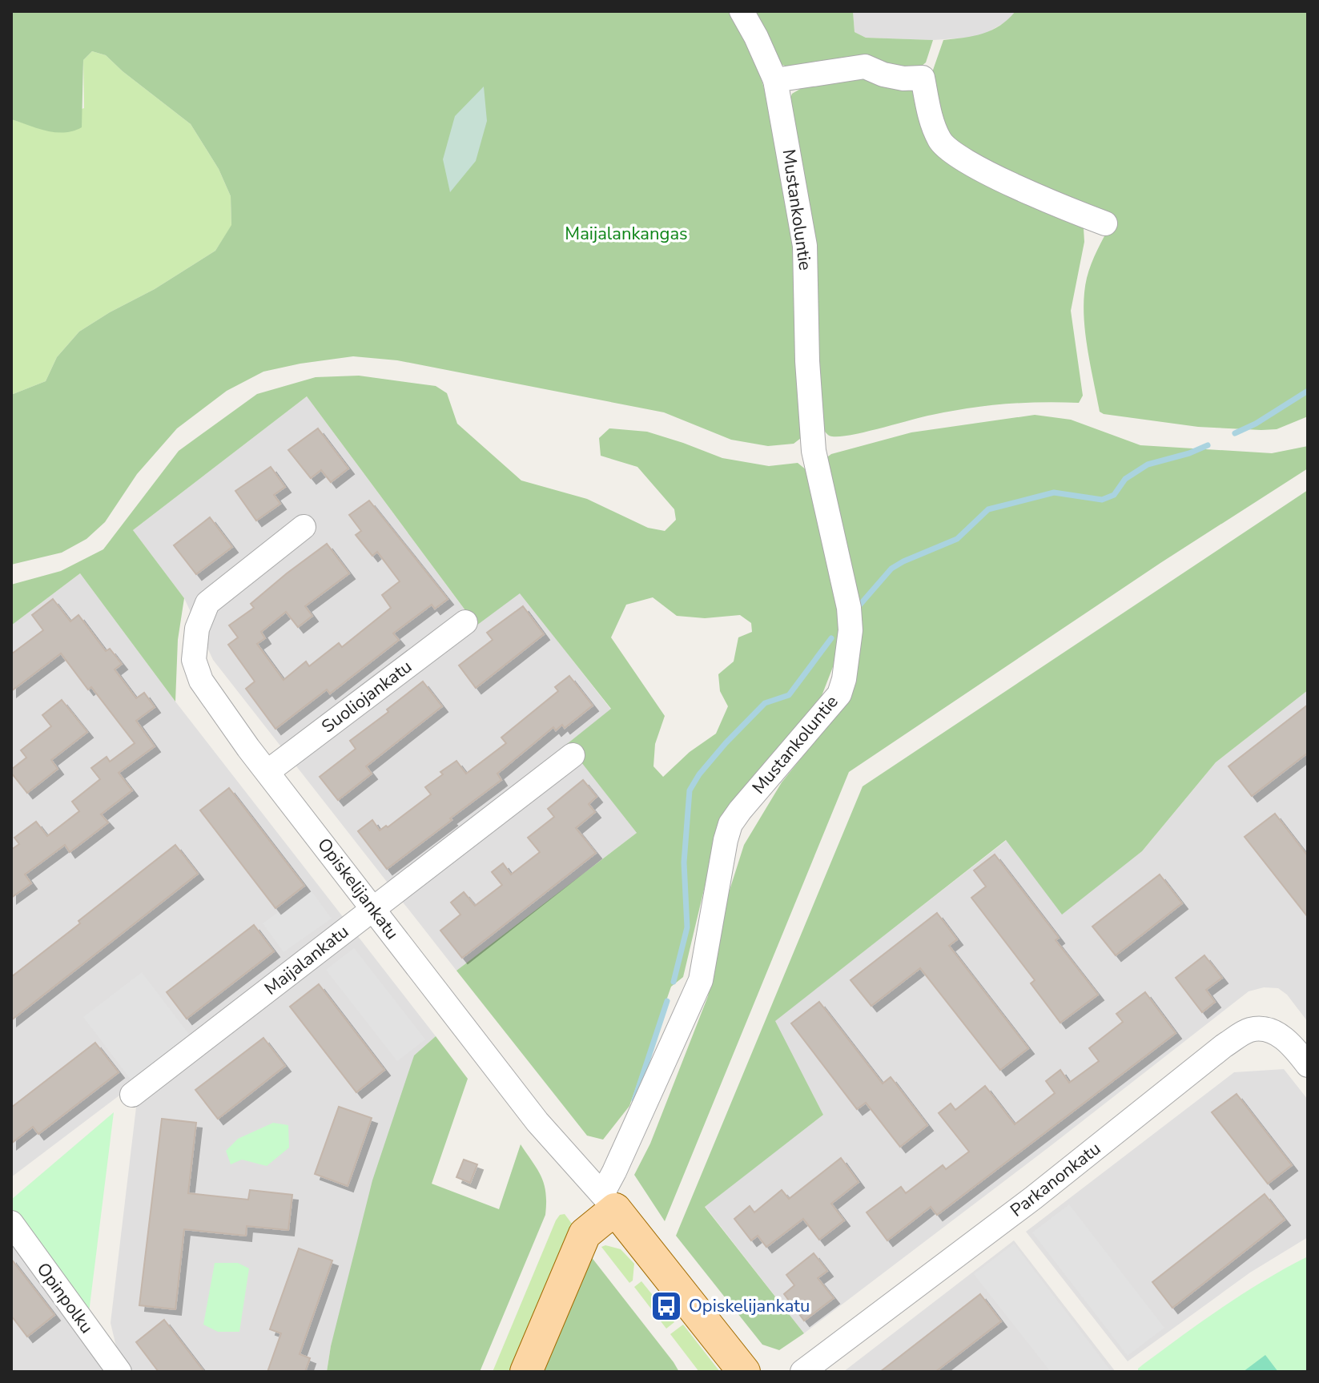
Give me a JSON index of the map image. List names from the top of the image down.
{
  "streets": {
    "main road": ["Opiskelijankatu"],
    "street": [
      "Mustankoluntie",
      "Suoliojankatu",
      "Maijalankatu",
      "Parkanonkatu",
      "Opinpolku"
    ]
  },
  "crossings": [
    ["Mustankoluntie", "Opiskelijankatu"],
    ["Suoliojankatu", "Opiskelijankatu"],
    ["Opiskelijankatu", "Maijalankatu"]
  ],
  "parks": ["Maijalankangas"],
  "places": {
    "bus stop": ["Opiskelijankatu"]
  }
}
